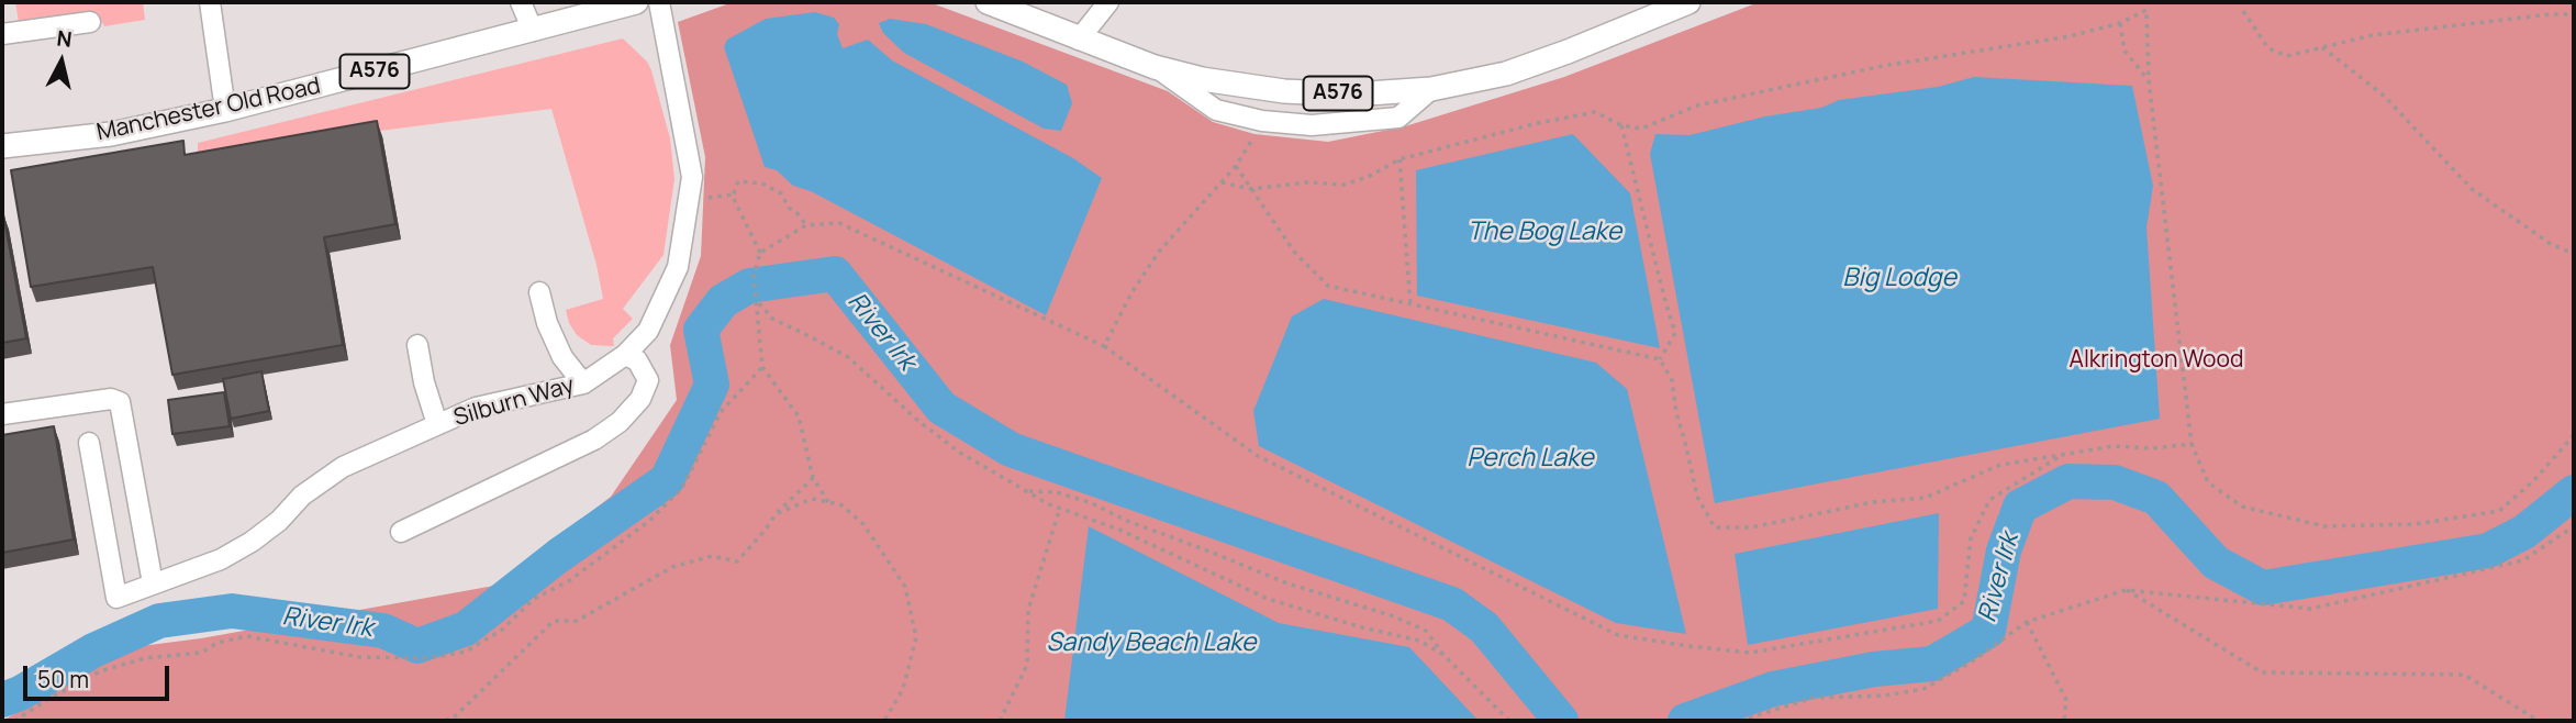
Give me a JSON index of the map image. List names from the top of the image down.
{
  "streets": {
    "main road": ["A576", "Manchester Old Road"],
    "street": ["Silburn Way"]
  },
  "water": [
    "The Bog Lake",
    "Big Lodge",
    "River Irk",
    "Perch Lake",
    "Sandy Beach Lake"
  ],
  "parks": ["Alkrington Wood"],
  "scale_bar": "50 m",
  "north": "top"
}
